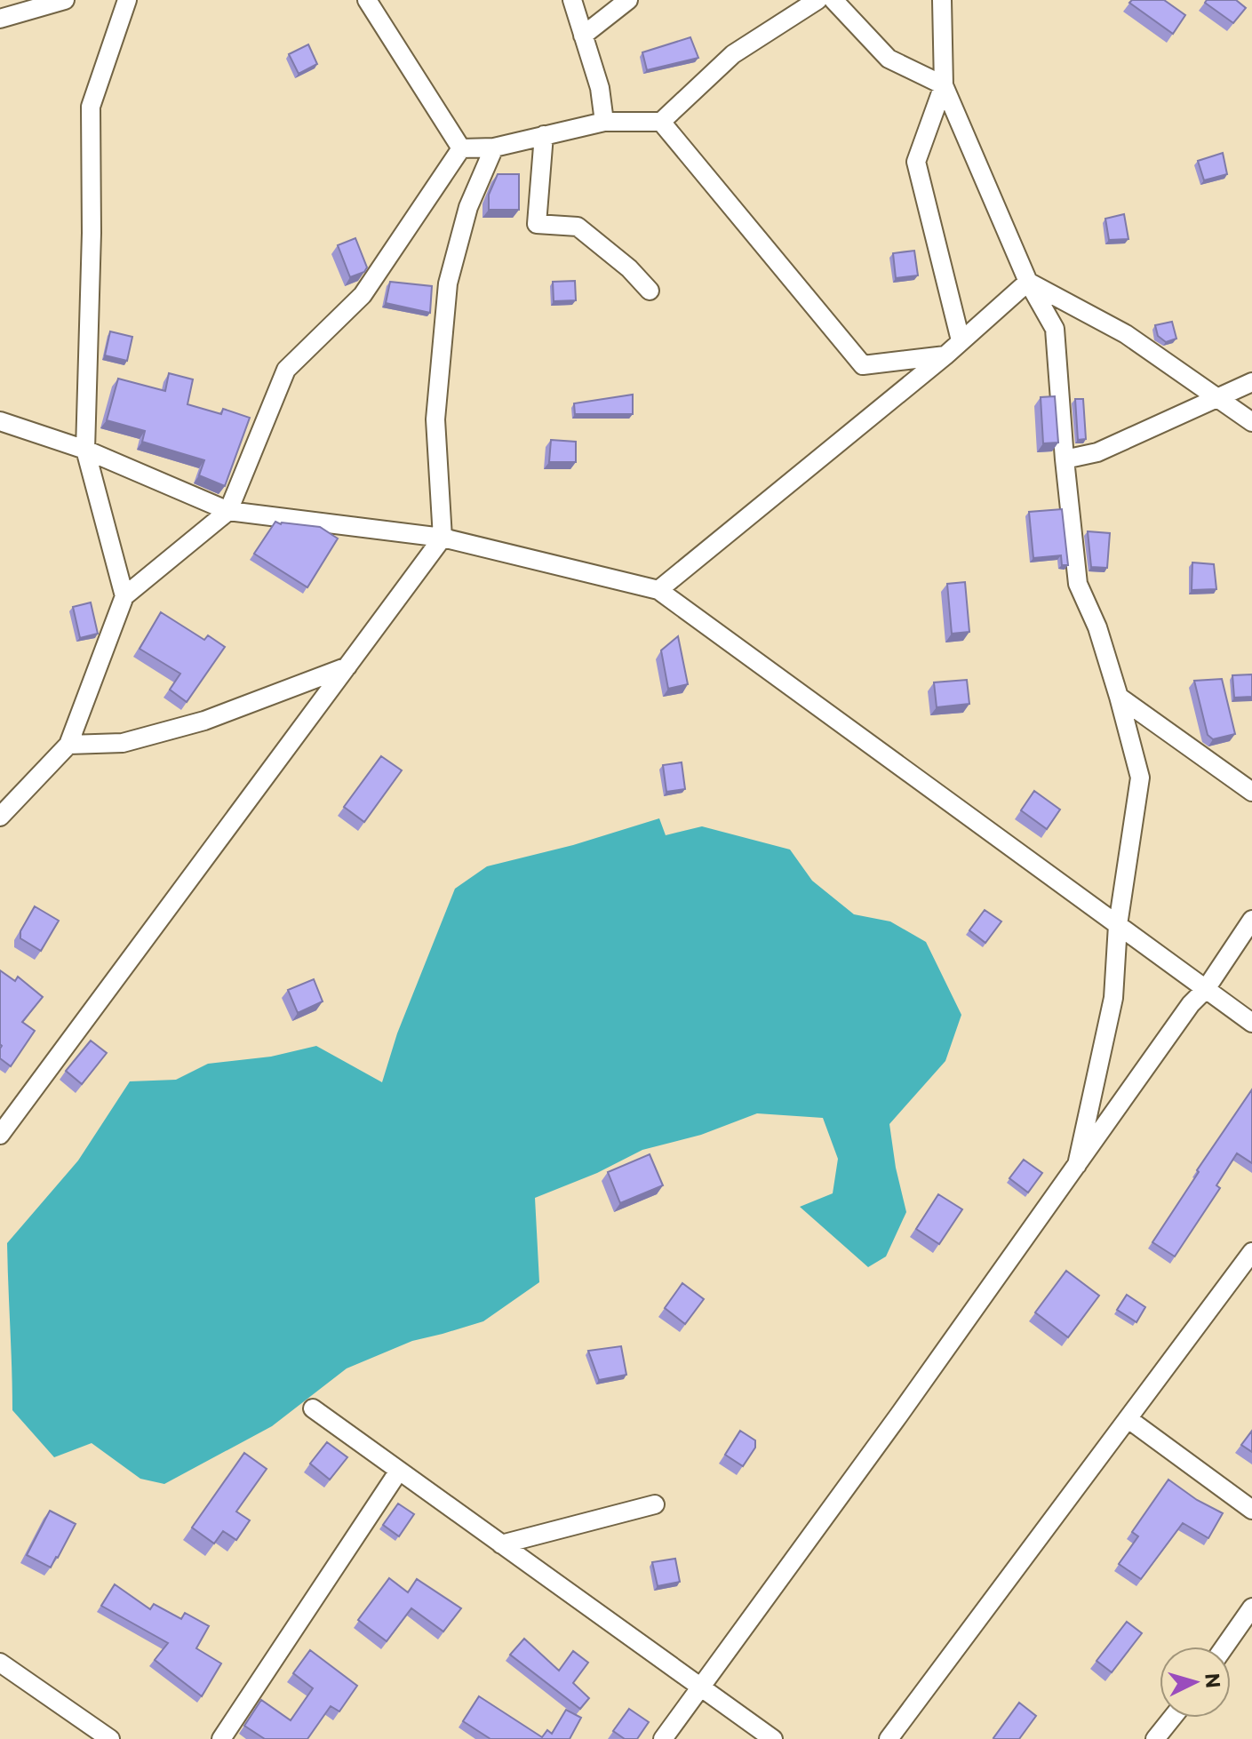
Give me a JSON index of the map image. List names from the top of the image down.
{
  "north": "right"
}
